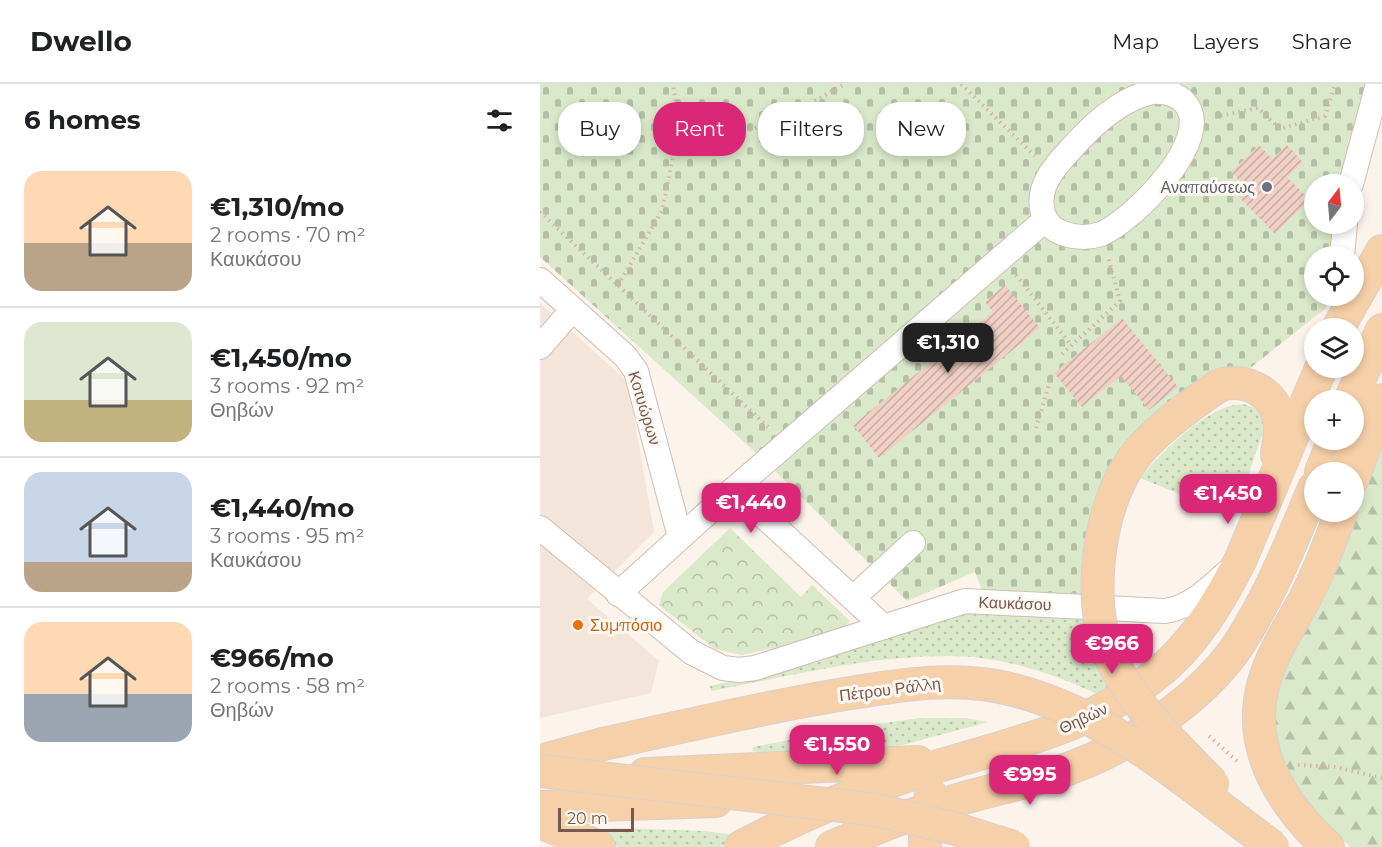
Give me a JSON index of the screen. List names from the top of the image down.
{
  "streets": {
    "main road": ["Πέτρου Ράλλη", "Θηβών"],
    "street": ["Κοτυώρων", "Καυκάσου"]
  },
  "crossings": [
    ["Καυκάσου", "Θηβών"]
  ],
  "places": ["Αναπαύσεως", "Συμπόσιο"],
  "scale_bar": "20 m",
  "north": "top",
  "page": {
    "header": "Dwello",
    "nav": ["Map", "Layers", "Share"],
    "heading": "6 homes",
    "chip": [
      "Buy",
      "Rent",
      "Filters",
      "New"
    ],
    "list": [
      {
        "name": "€1,310/mo",
        "note": "2 rooms · 70 m² · Καυκάσου"
      },
      {
        "name": "€1,450/mo",
        "note": "3 rooms · 92 m² · Θηβών"
      },
      {
        "name": "€1,440/mo",
        "note": "3 rooms · 95 m² · Καυκάσου"
      },
      {
        "name": "€966/mo",
        "note": "2 rooms · 58 m² · Θηβών"
      }
    ],
    "map_buttons": ["+", "−"],
    "price": [
      "€1,310",
      "€1,450",
      "€1,440",
      "€966",
      "€1,550",
      "€995"
    ],
    "scale": "20 m"
  }
}
